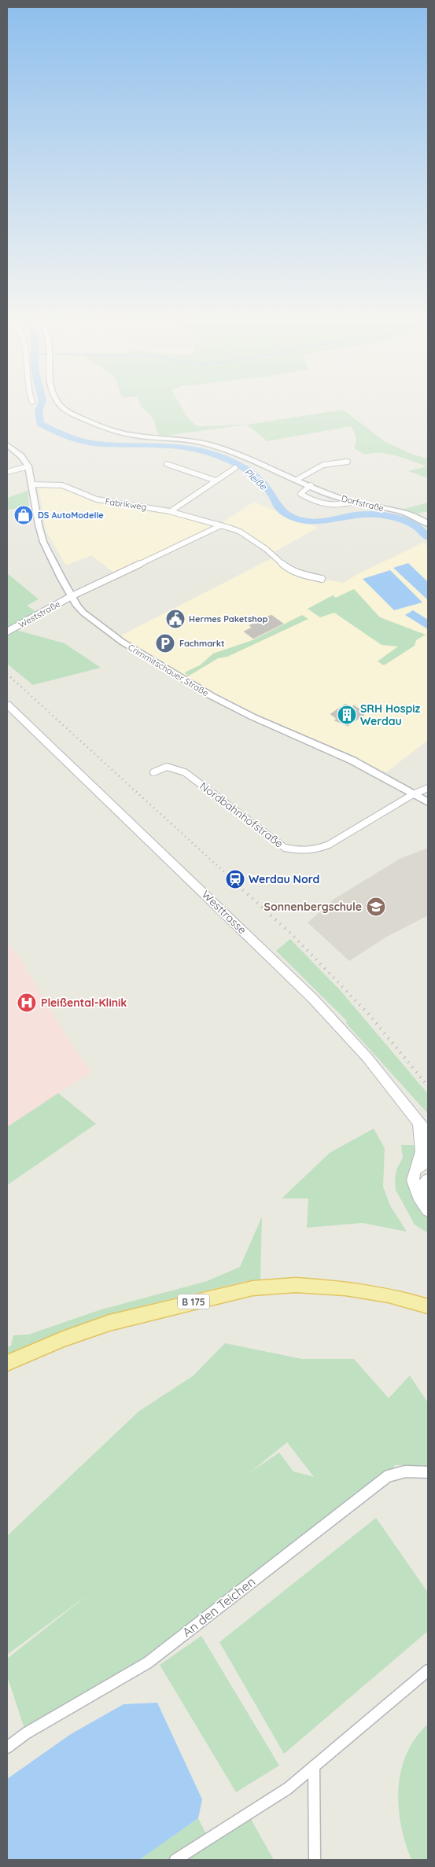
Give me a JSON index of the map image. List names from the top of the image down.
{
  "streets": {
    "main road": ["Westtrasse", "B 175"],
    "street": [
      "Dorfstraße",
      "Fabrikweg",
      "Weststraße",
      "Crimmitschauer Straße",
      "Nordbahnhofstraße",
      "An den Teichen"
    ]
  },
  "crossings": [
    ["Fabrikweg", "Crimmitschauer Straße"],
    ["Weststraße", "Crimmitschauer Straße"],
    ["Crimmitschauer Straße", "Nordbahnhofstraße"]
  ],
  "water": ["Pleiße"],
  "places": {
    "shop": ["DS AutoModelle"],
    "public building": ["Hermes Paketshop"],
    "parking": ["Fachmarkt"],
    "building": ["SRH Hospiz Werdau"],
    "station": ["Werdau Nord"],
    "school or university": ["Sonnenbergschule"],
    "hospital": ["Pleißental-Klinik"]
  }
}
